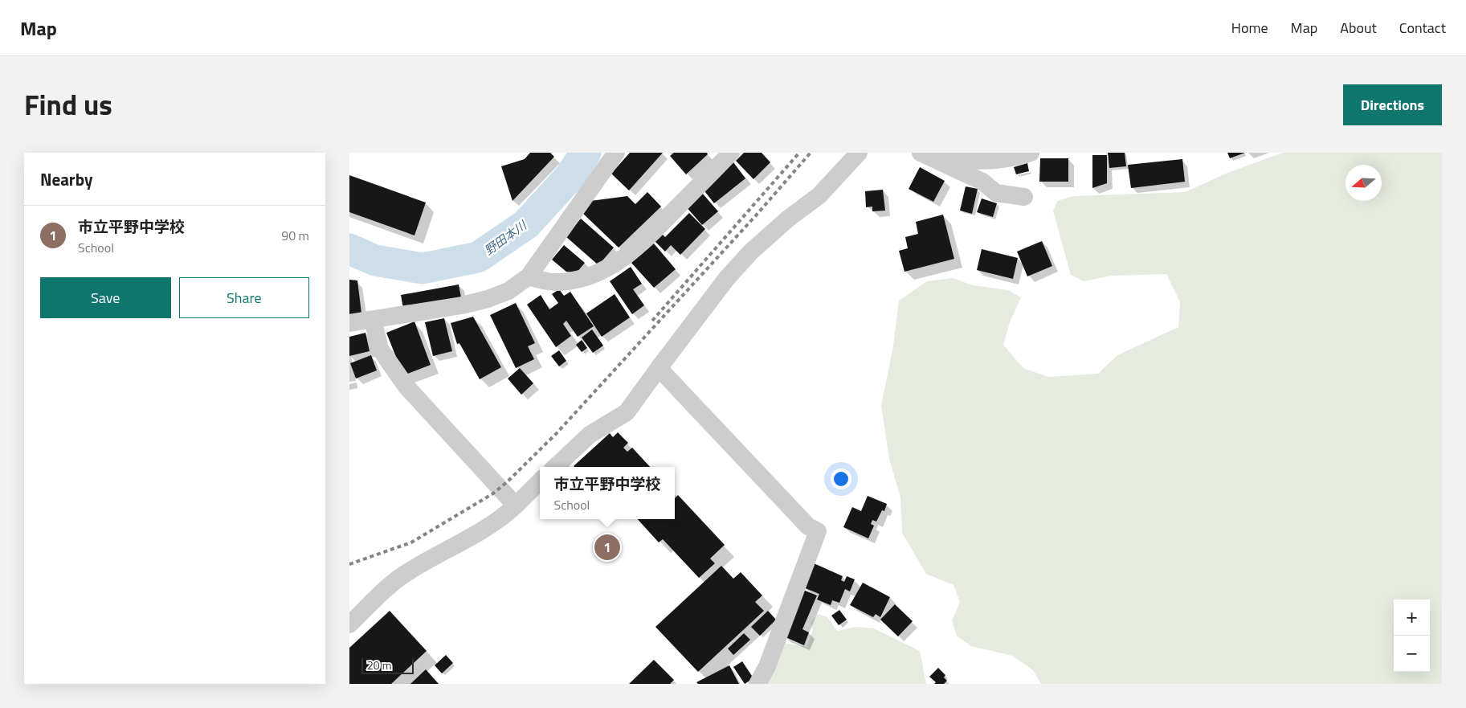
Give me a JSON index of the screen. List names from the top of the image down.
{
  "water": ["野田本川"],
  "scale_bar": "20 m",
  "north": "left",
  "page": {
    "header": "Map",
    "nav": [
      "Home",
      "Map",
      "About",
      "Contact"
    ],
    "title": "Find us",
    "buttons": [
      "Directions",
      ["Save", "Share"]
    ],
    "heading": "Nearby",
    "list": [
      {
        "mark": "1",
        "name": "市立平野中学校",
        "note": "School",
        "value": "90 m"
      }
    ],
    "popup": ["市立平野中学校", "School"],
    "pins": "1",
    "map_buttons": ["+", "−"],
    "scale": "20 m"
  }
}
